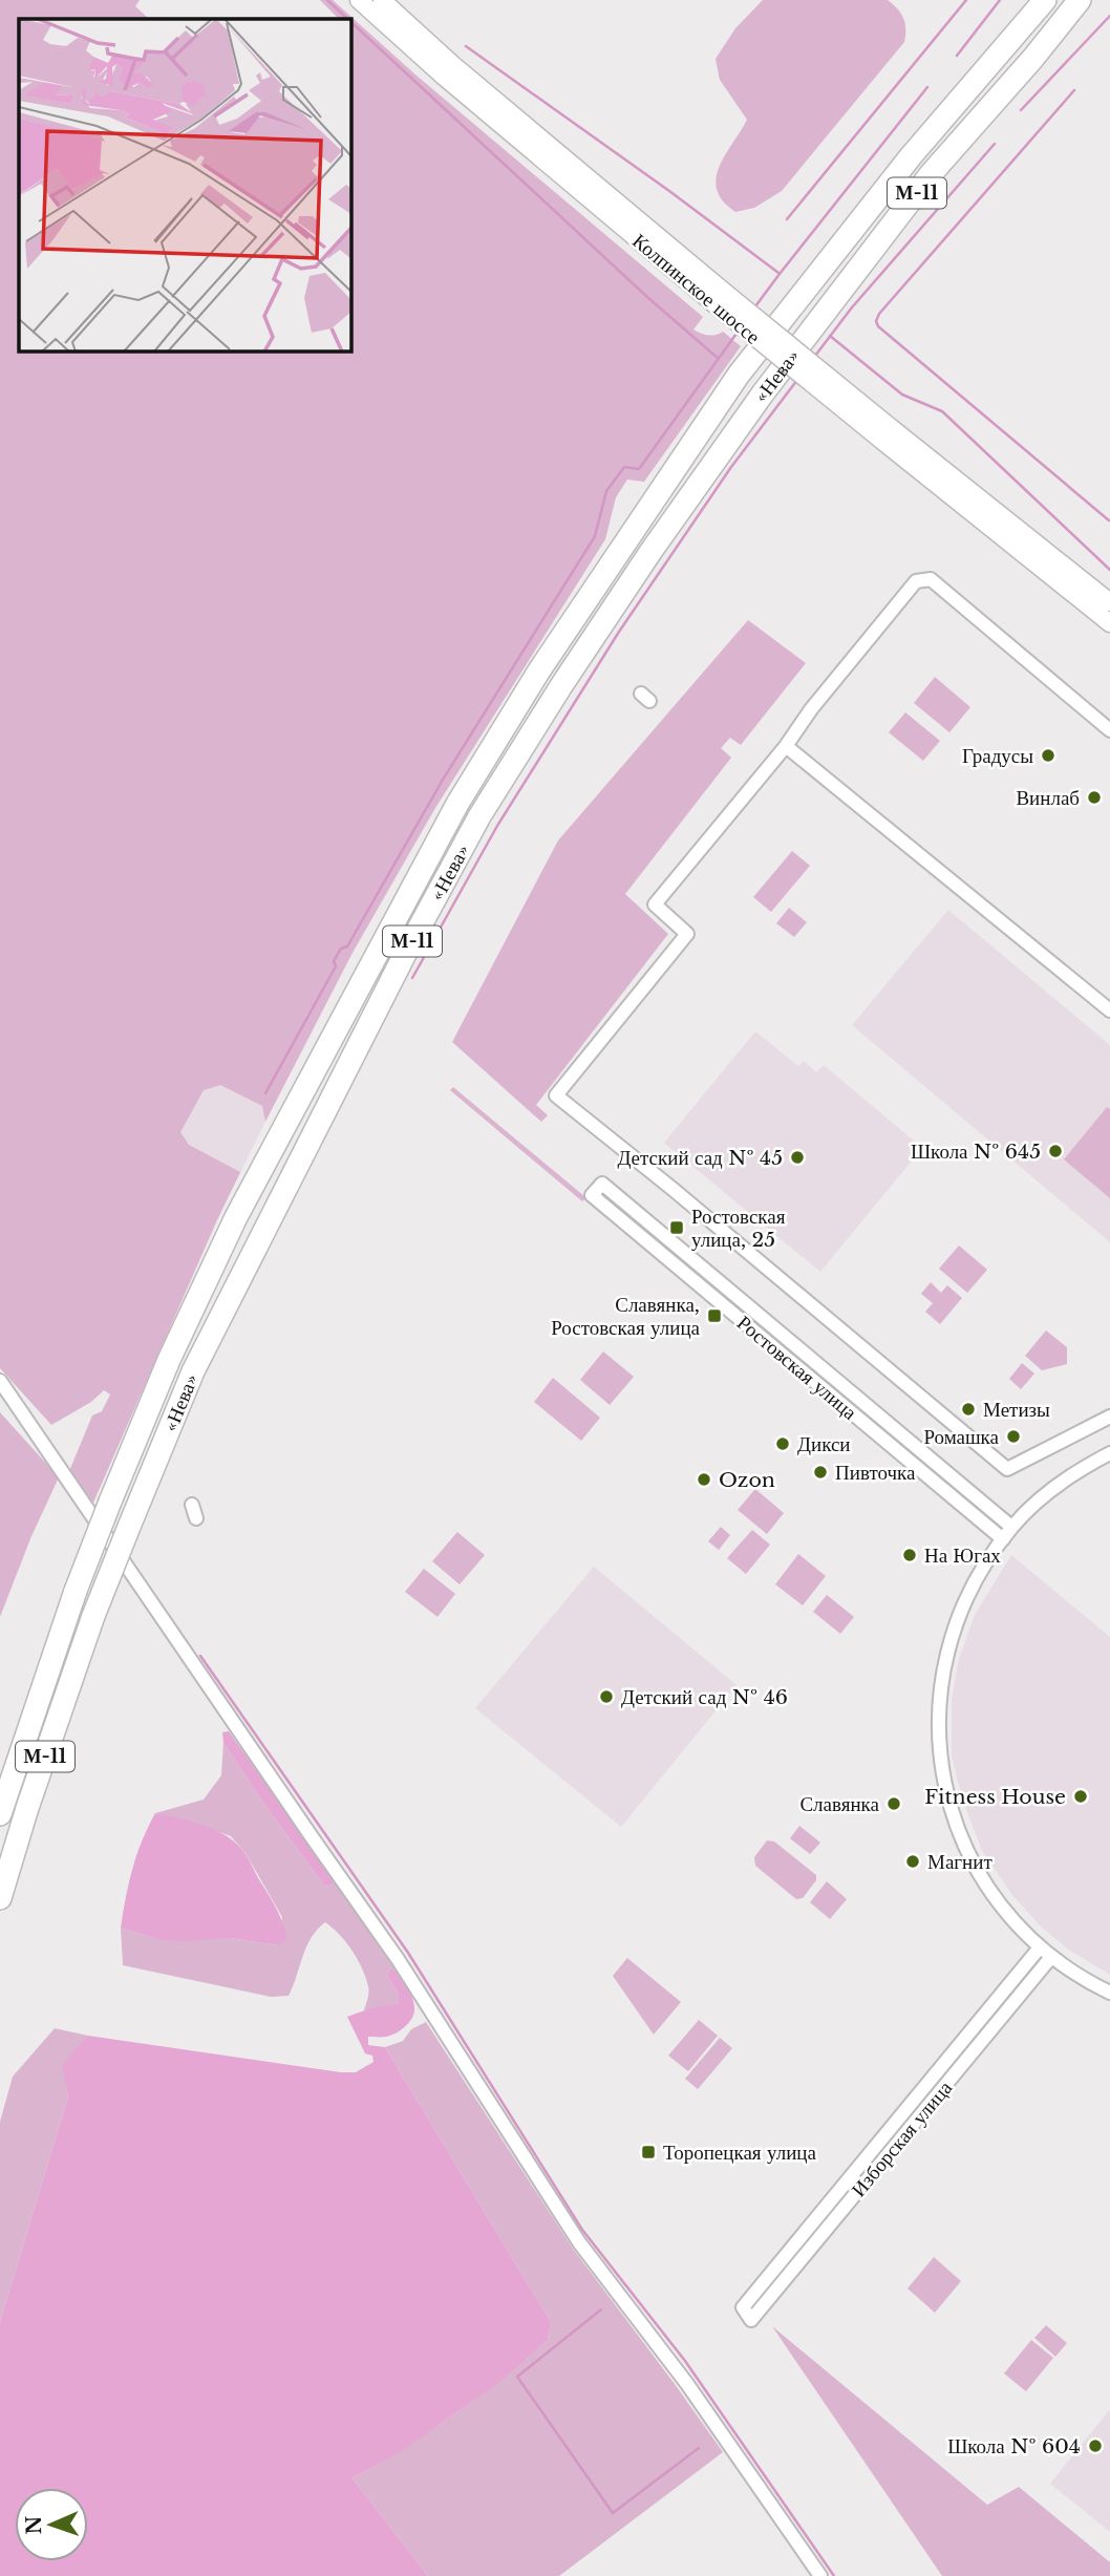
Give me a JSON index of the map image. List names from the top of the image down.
{
  "streets": {
    "highway": ["М-11", "«Нева»"],
    "main road": ["Колпинское шоссе"],
    "street": ["Ростовская улица", "Изборская улица"]
  },
  "places": {
    "other": [
      "Градусы",
      "Винлаб",
      "Школа № 645",
      "Детский сад № 45",
      "Метизы",
      "Ромашка",
      "Дикси",
      "Пивточка",
      "Ozon",
      "На Югах",
      "Детский сад № 46",
      "Fitness House",
      "Славянка",
      "Магнит",
      "Школа № 604"
    ],
    "transit": ["Ростовская улица, 25", "Славянка, Ростовская улица", "Торопецкая улица"]
  },
  "north": "left"
}
